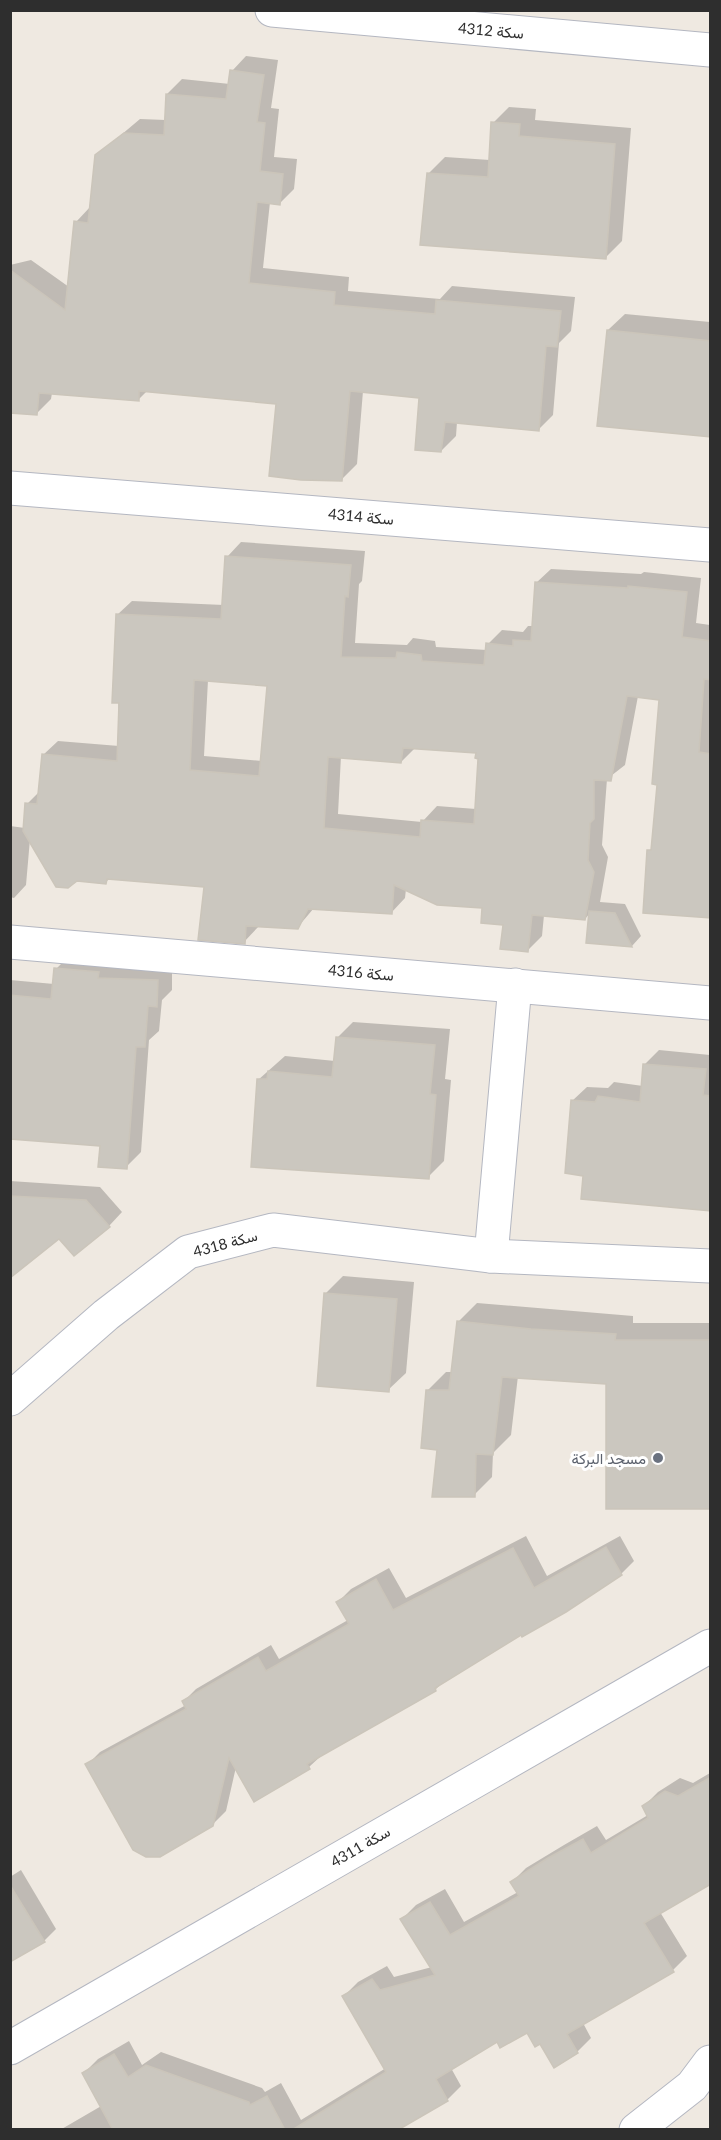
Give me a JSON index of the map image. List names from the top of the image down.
{
  "streets": {
    "street": [
      "سكة 4312",
      "سكة 4314",
      "سكة 4316",
      "سكة 4318",
      "سكة 4311"
    ]
  },
  "places": ["مسجد البركة"]
}
